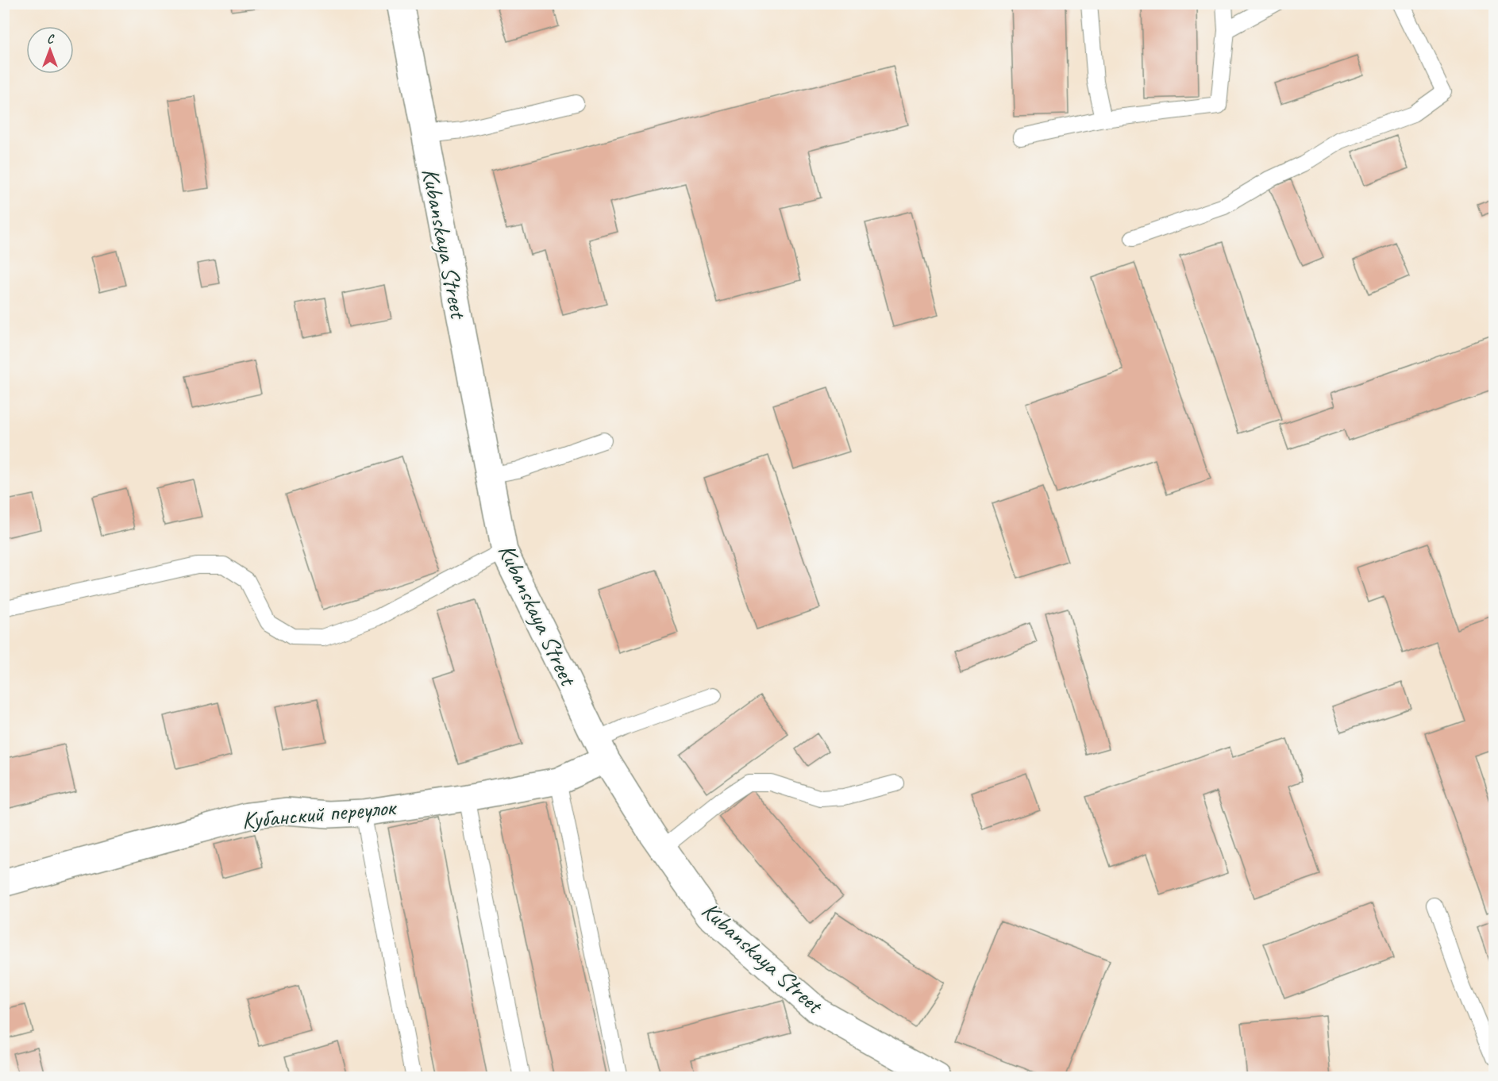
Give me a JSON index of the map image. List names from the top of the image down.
{
  "streets": {
    "street": ["Kubanskaya Street", "Кубанский переулок"]
  },
  "crossings": [
    ["Kubanskaya Street", "Кубанский переулок"]
  ],
  "north": "top"
}
